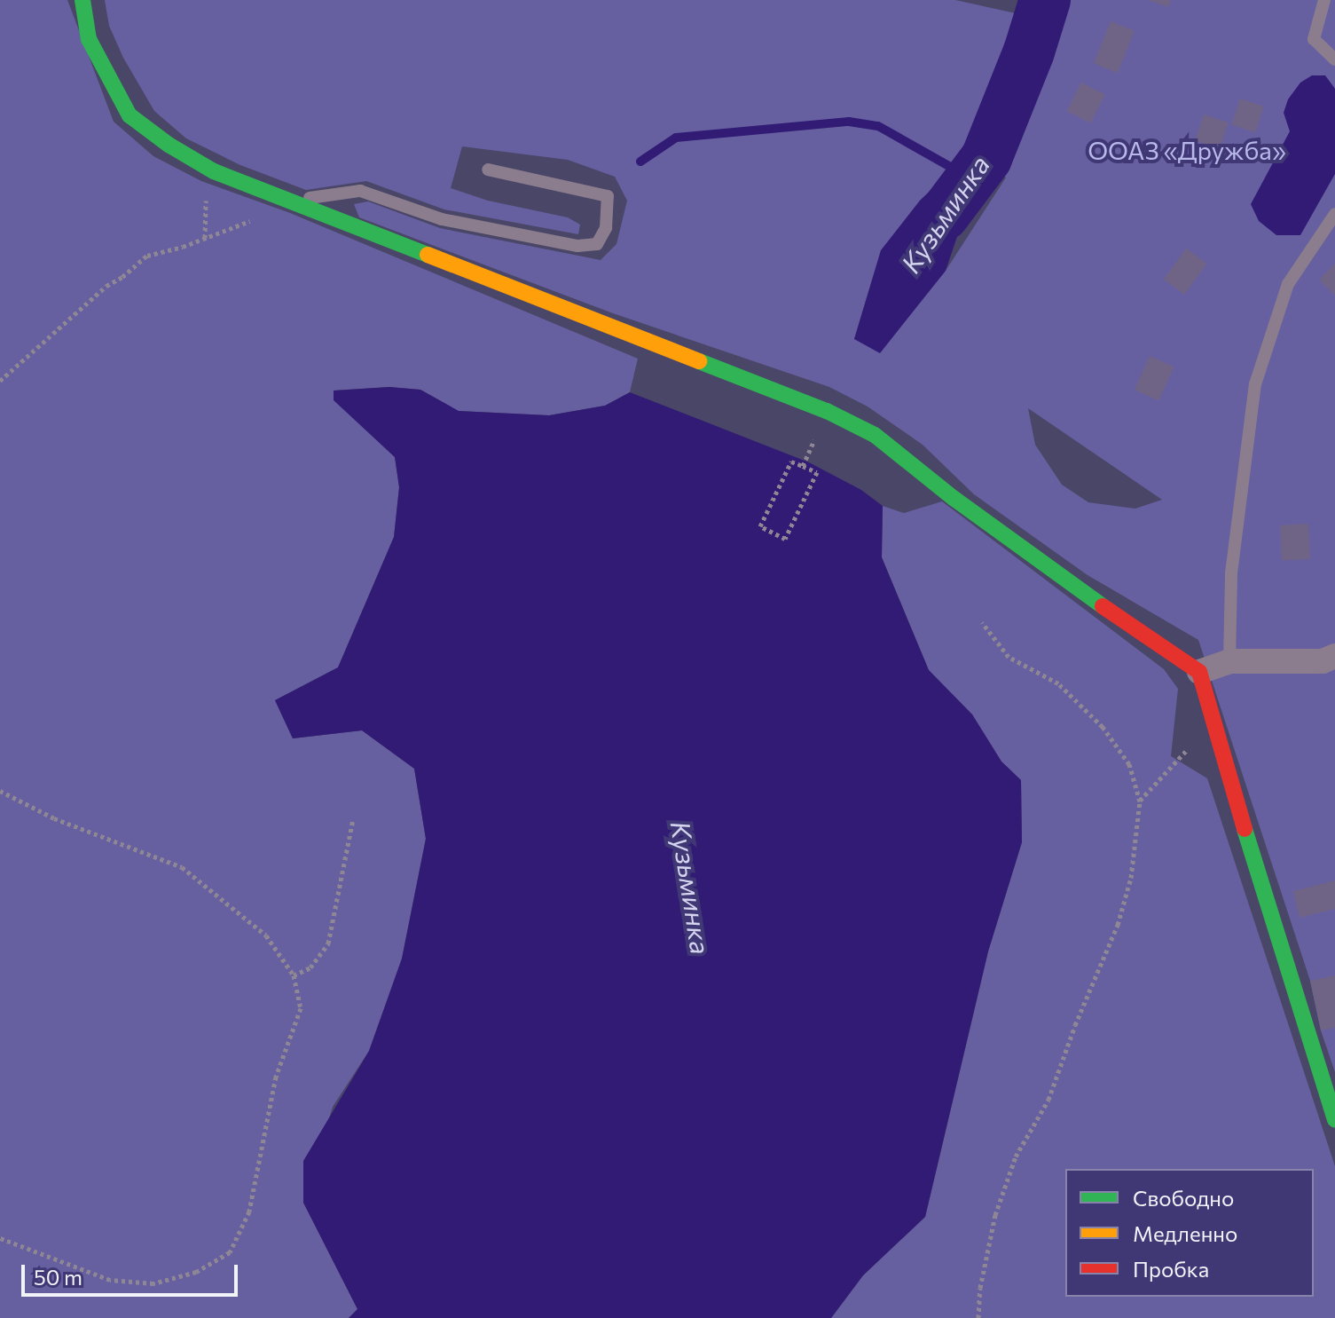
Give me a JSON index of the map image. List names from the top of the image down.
{
  "water": ["Кузьминка"],
  "parks": ["ООАЗ «Дружба»"],
  "legend": ["Свободно", "Медленно", "Пробка"],
  "scale_bar": "50 m"
}
